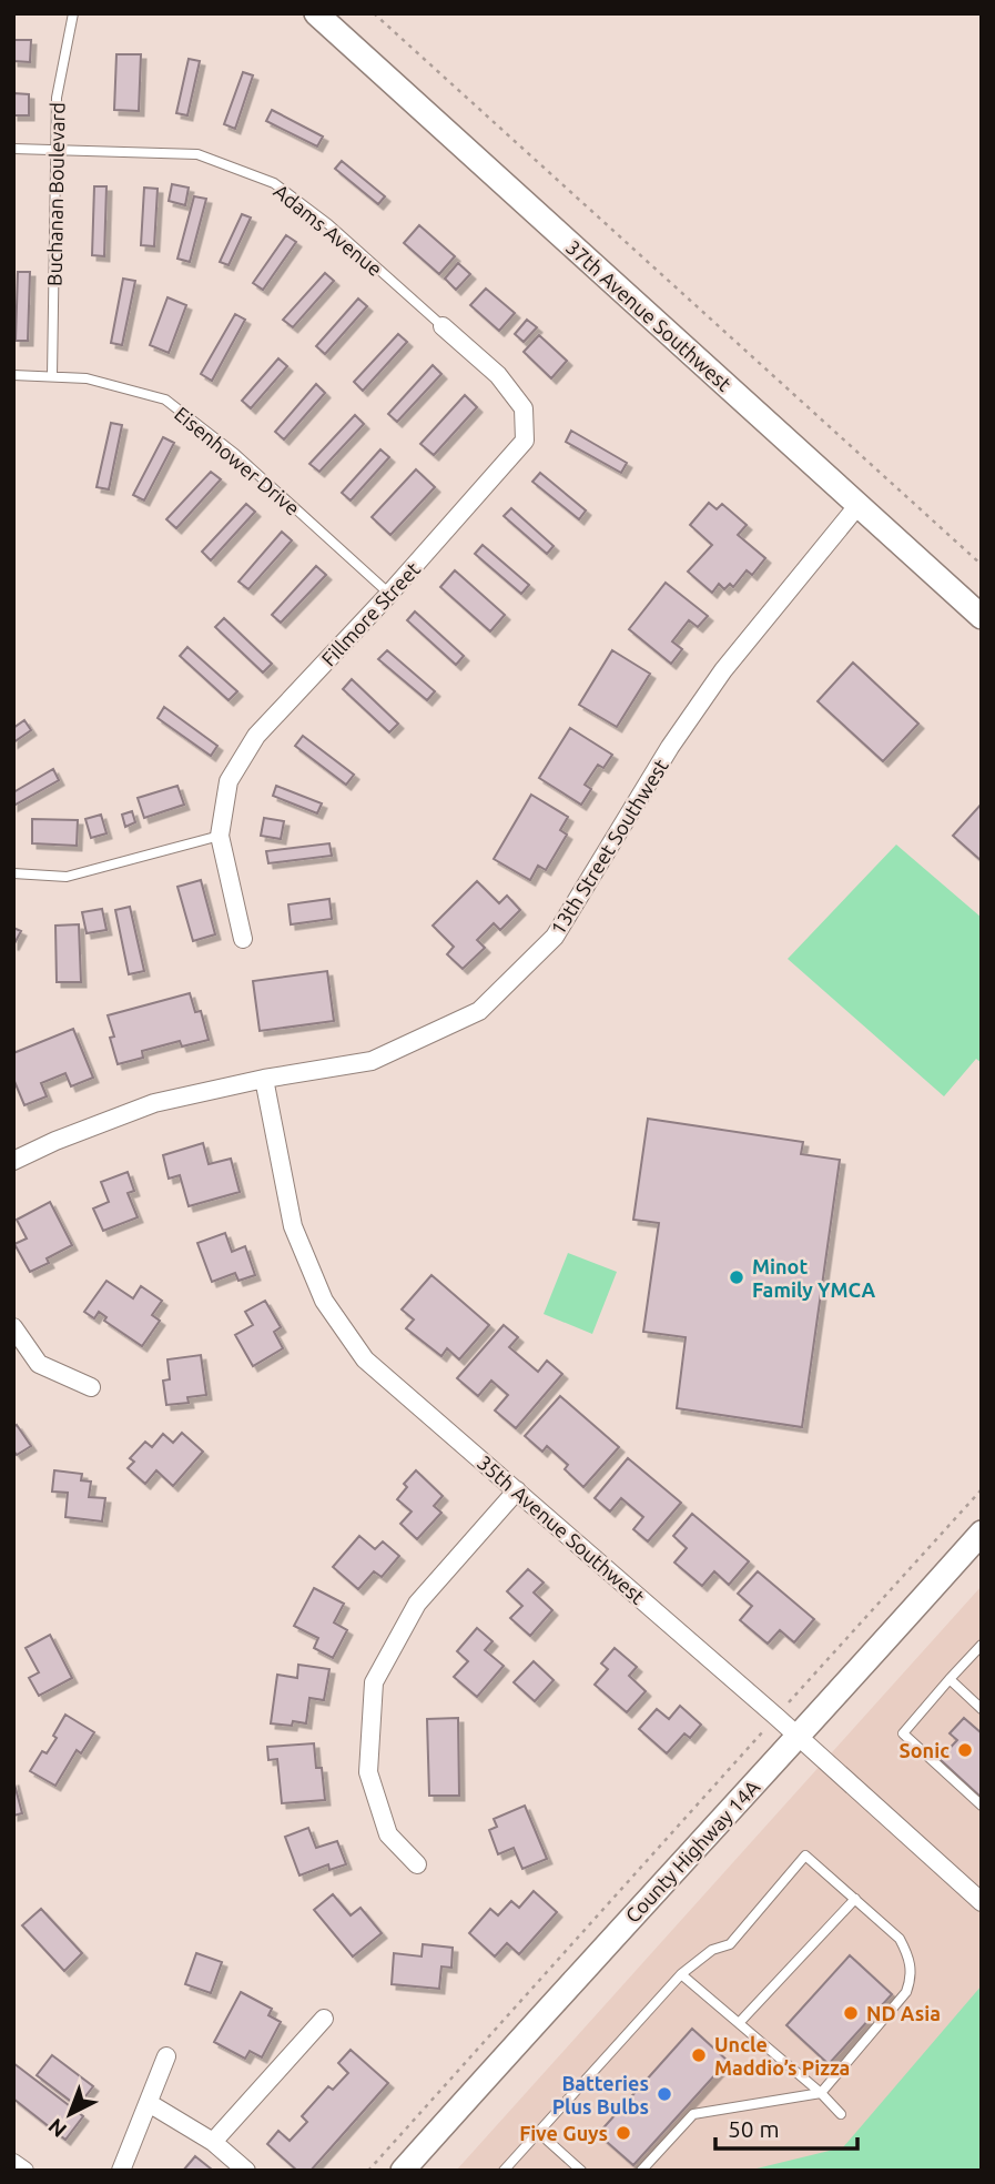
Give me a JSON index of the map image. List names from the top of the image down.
{
  "streets": {
    "main road": ["37th Avenue Southwest", "County Highway 14A"],
    "street": ["Fillmore Street", "13th Street Southwest", "35th Avenue Southwest"],
    "lane": ["Buchanan Boulevard", "Adams Avenue", "Eisenhower Drive"]
  },
  "crossings": [
    ["Buchanan Boulevard", "Adams Avenue"],
    ["Buchanan Boulevard", "Eisenhower Drive"],
    ["Adams Avenue", "Fillmore Street"],
    ["37th Avenue Southwest", "13th Street Southwest"],
    ["Eisenhower Drive", "Fillmore Street"],
    ["13th Street Southwest", "35th Avenue Southwest"],
    ["35th Avenue Southwest", "County Highway 14A"]
  ],
  "places": [
    "Minot Family YMCA",
    "Sonic",
    "ND Asia",
    "Uncle Maddio’s Pizza",
    "Batteries Plus Bulbs",
    "Five Guys"
  ],
  "scale_bar": "50 m",
  "north": "bottom left"
}
